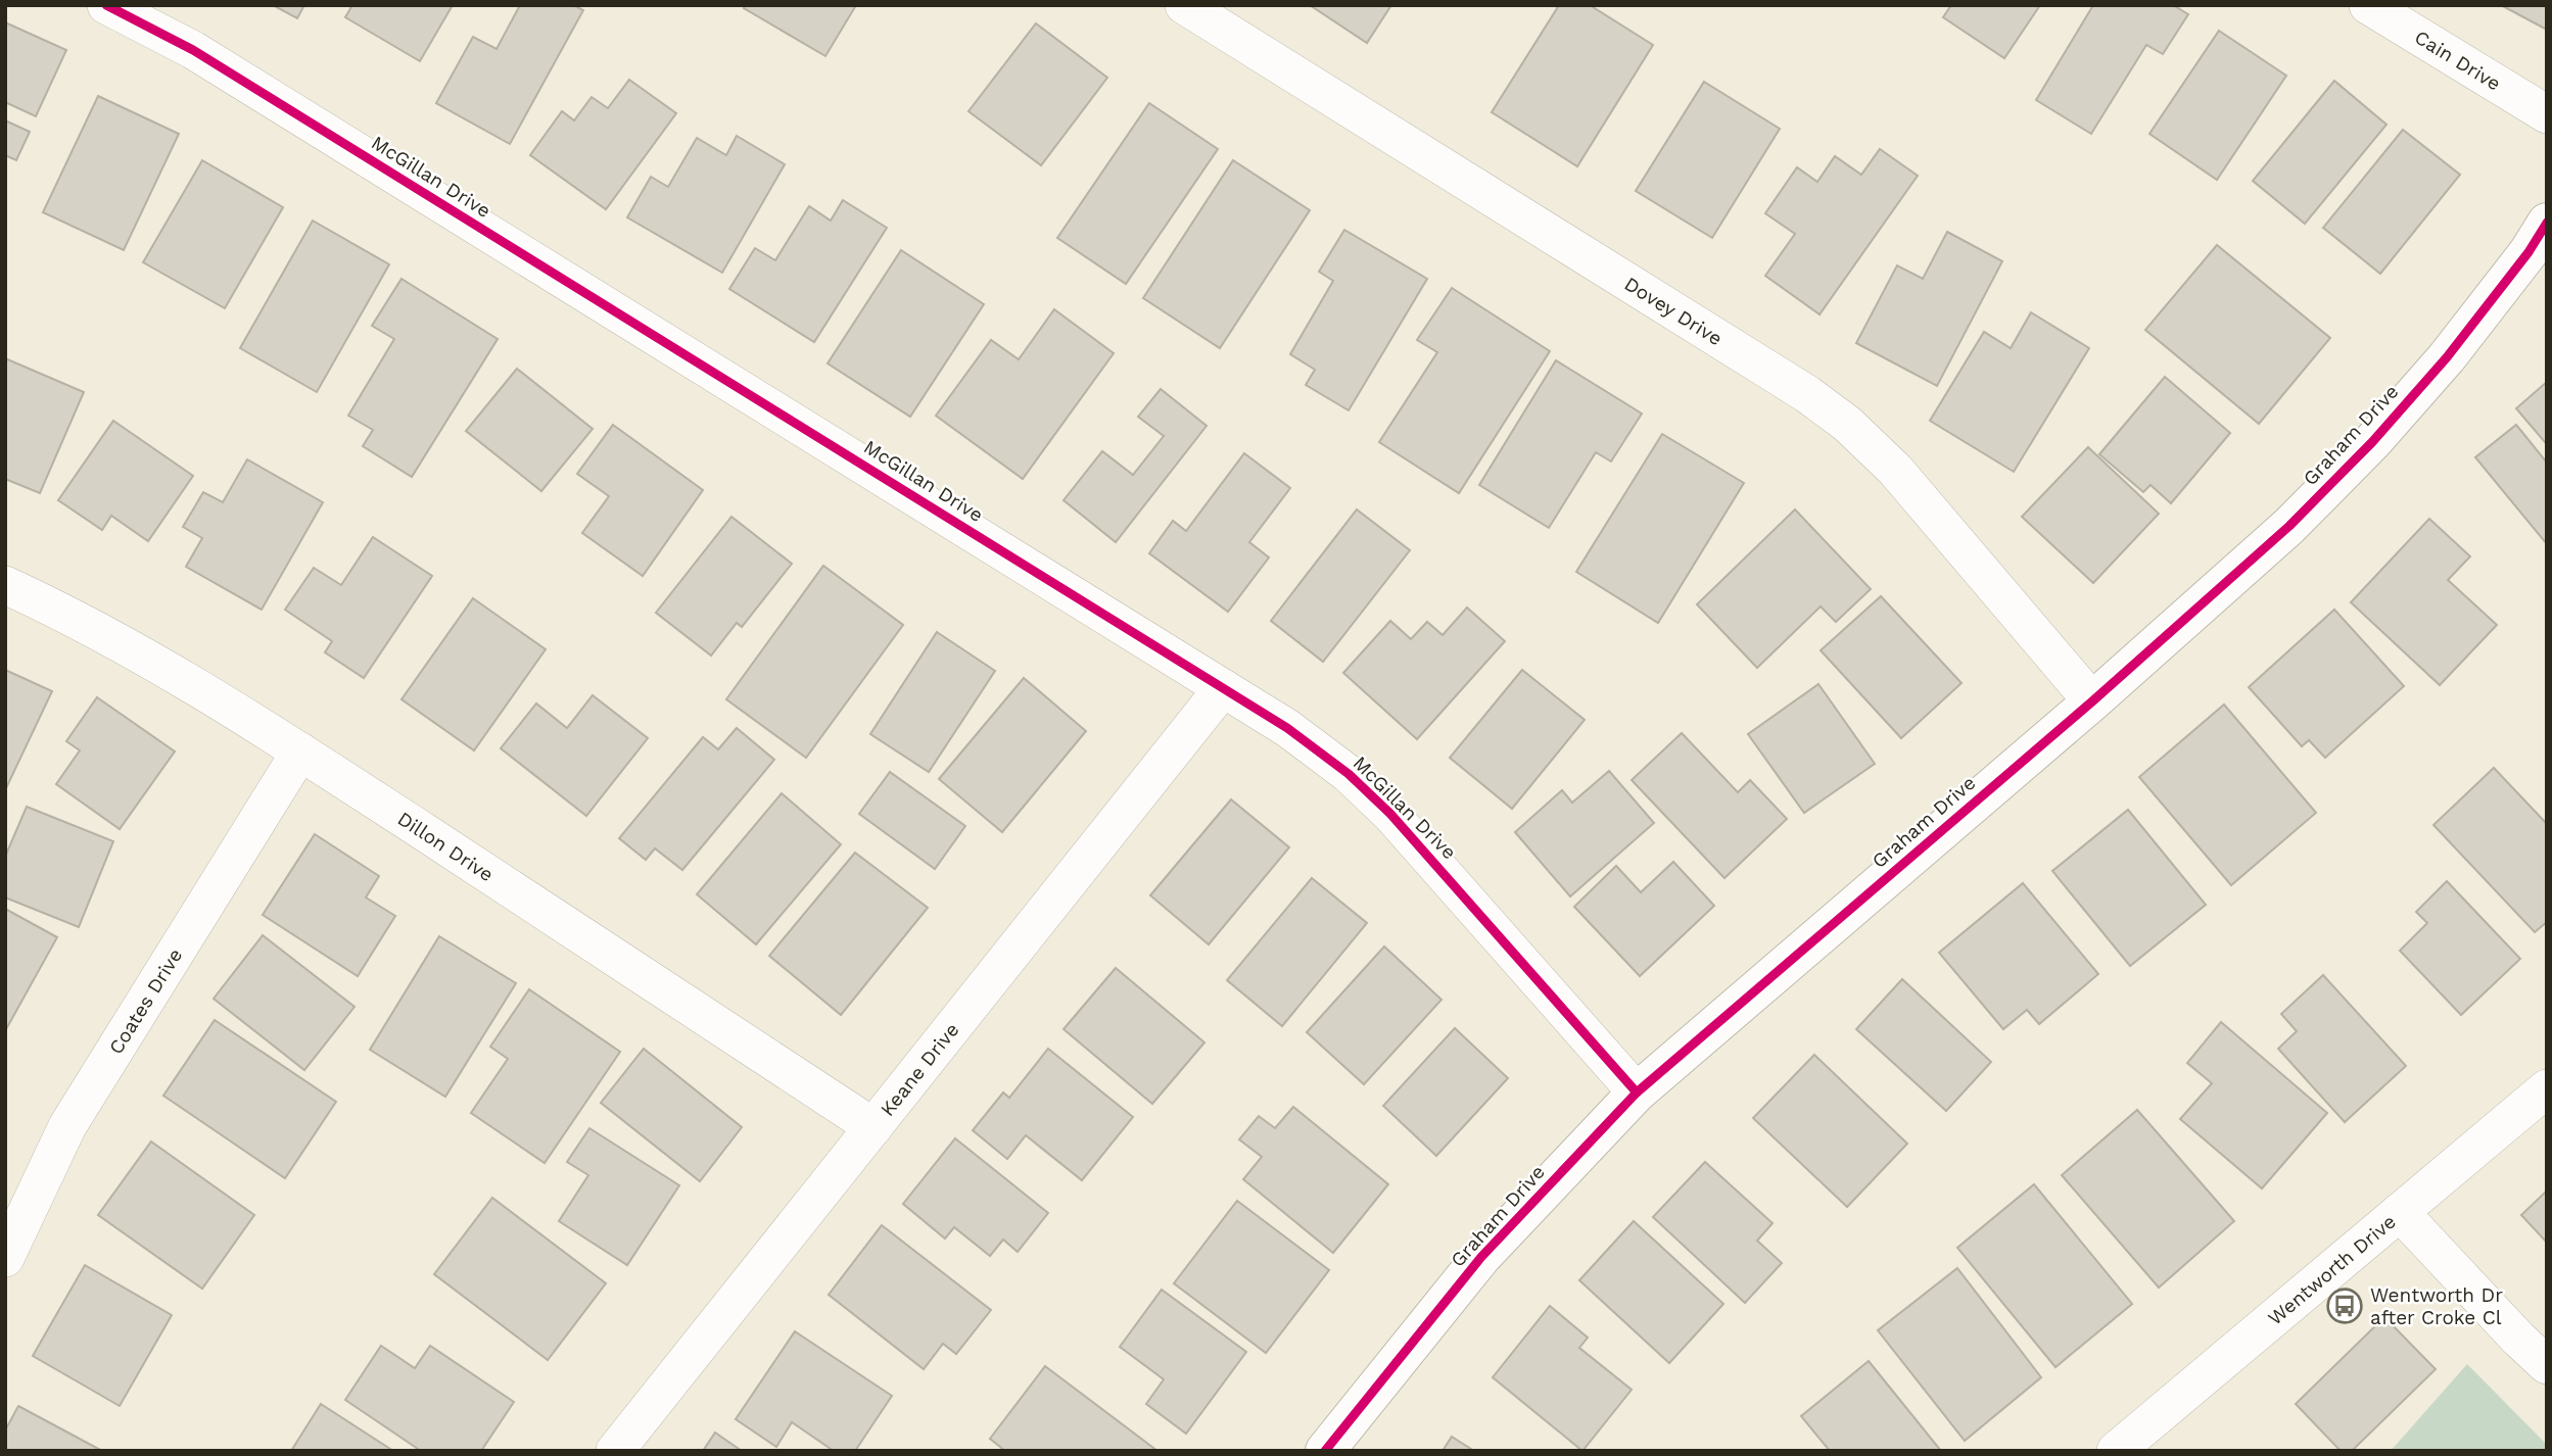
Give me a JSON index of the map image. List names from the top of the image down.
{
  "streets": {
    "street": [
      "Cain Drive",
      "McGillan Drive",
      "Dovey Drive",
      "Graham Drive",
      "Dillon Drive",
      "Coates Drive",
      "Keane Drive",
      "Wentworth Drive"
    ]
  },
  "crossings": [
    ["McGillan Drive", "Graham Drive"],
    ["McGillan Drive", "Keane Drive"],
    ["Dovey Drive", "Graham Drive"],
    ["Dillon Drive", "Coates Drive"],
    ["Dillon Drive", "Keane Drive"]
  ],
  "places": {
    "bus stop": ["Wentworth Dr after Croke Cl"]
  }
}
